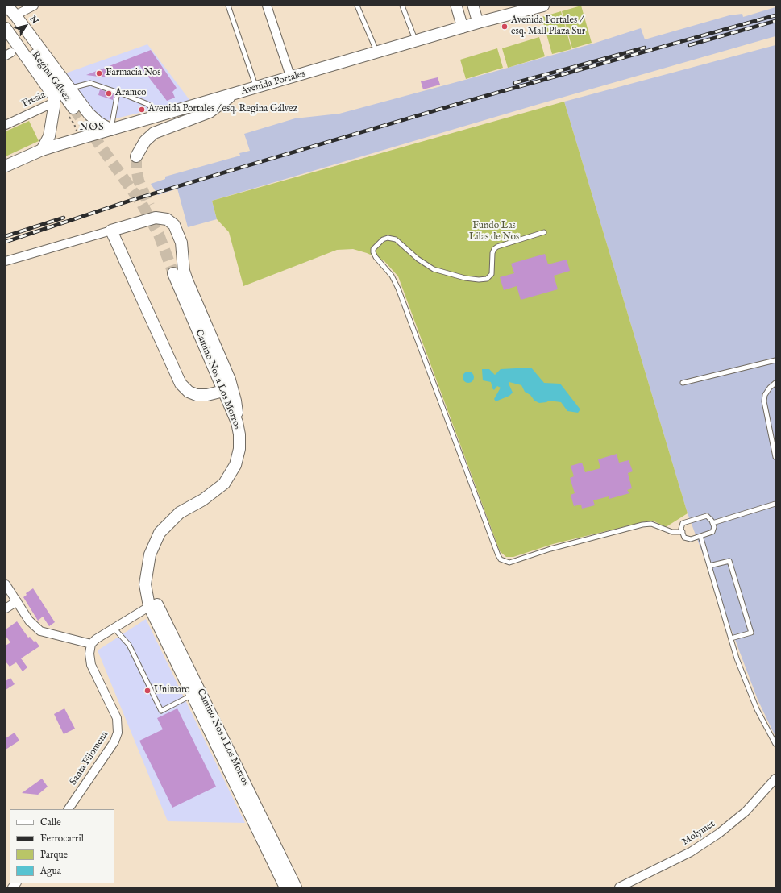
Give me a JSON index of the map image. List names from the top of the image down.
{
  "streets": {
    "main road": ["Regina Gálvez", "Avenida Portales", "Camino Nos a Los Morros"],
    "street": ["Fresia", "Santa Filomena", "Molymet"]
  },
  "districts": ["NOS"],
  "parks": ["Fundo Las Lilas de Nos"],
  "places": [
    "Avenida Portales / esq. Mall Plaza Sur",
    "Farmacia Nos",
    "Aramco",
    "Avenida Portales / esq. Regina Gálvez",
    "Unimarc"
  ],
  "legend": [
    "Calle",
    "Ferrocarril",
    "Parque",
    "Agua"
  ],
  "north": "top right"
}
